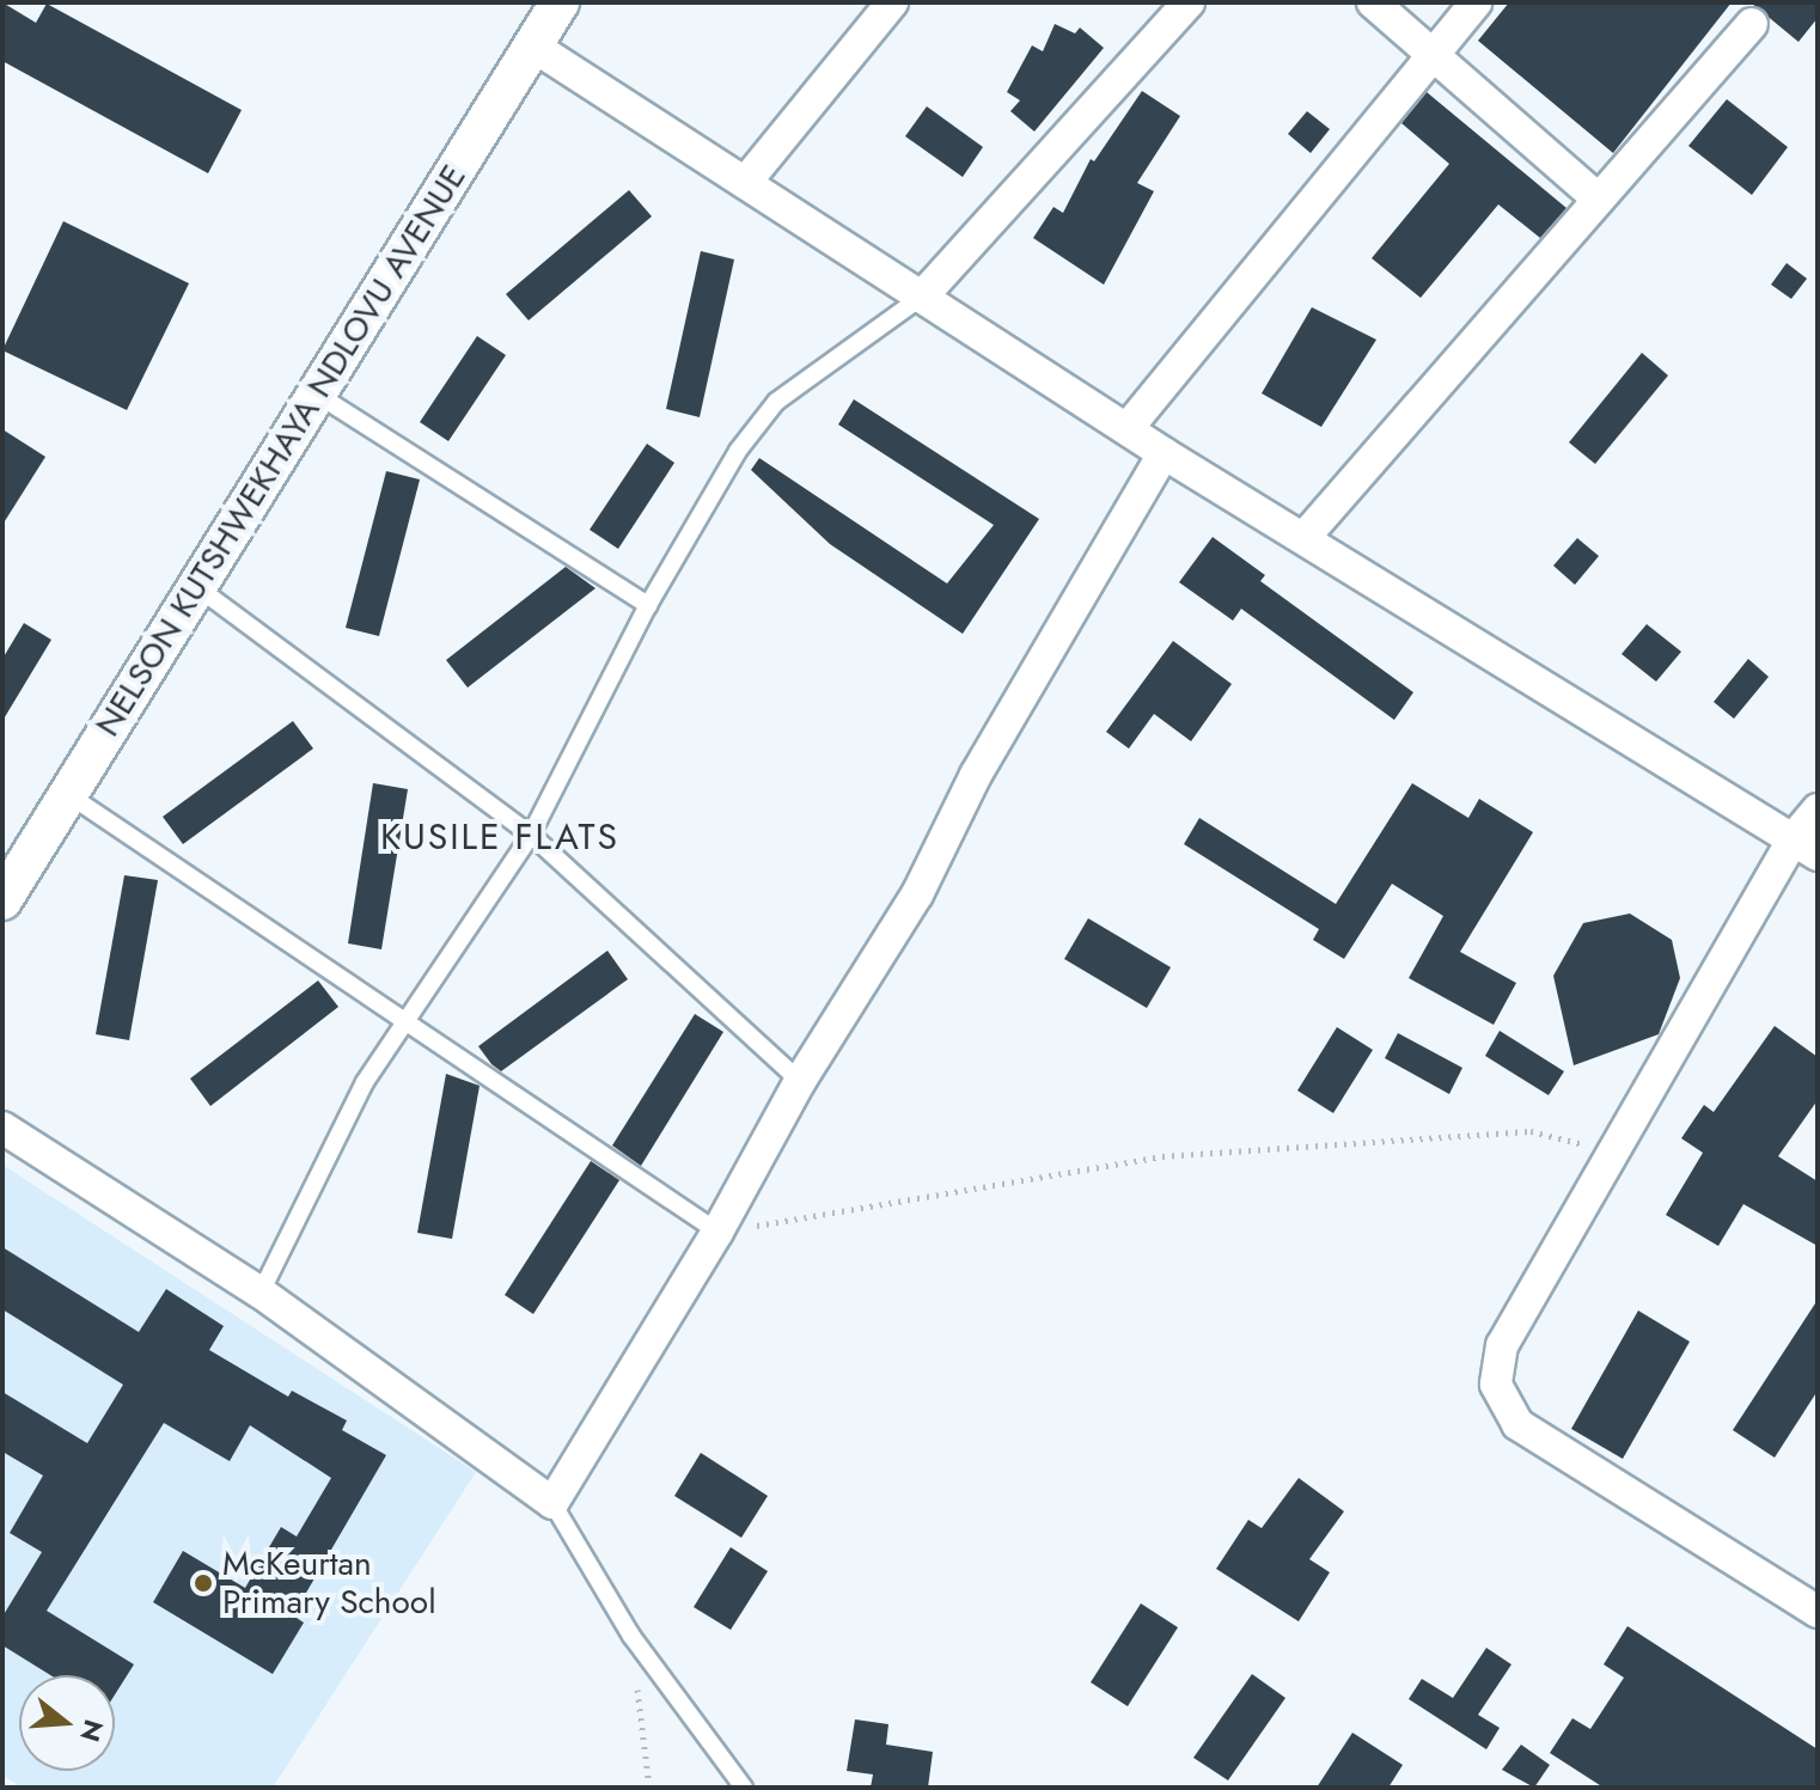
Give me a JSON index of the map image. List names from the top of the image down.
{
  "streets": {
    "street": ["NELSON KUTSHWEKHAYA NDLOVU AVENUE"]
  },
  "districts": ["KUSILE FLATS"],
  "places": ["McKeurtan Primary School"],
  "north": "right"
}
